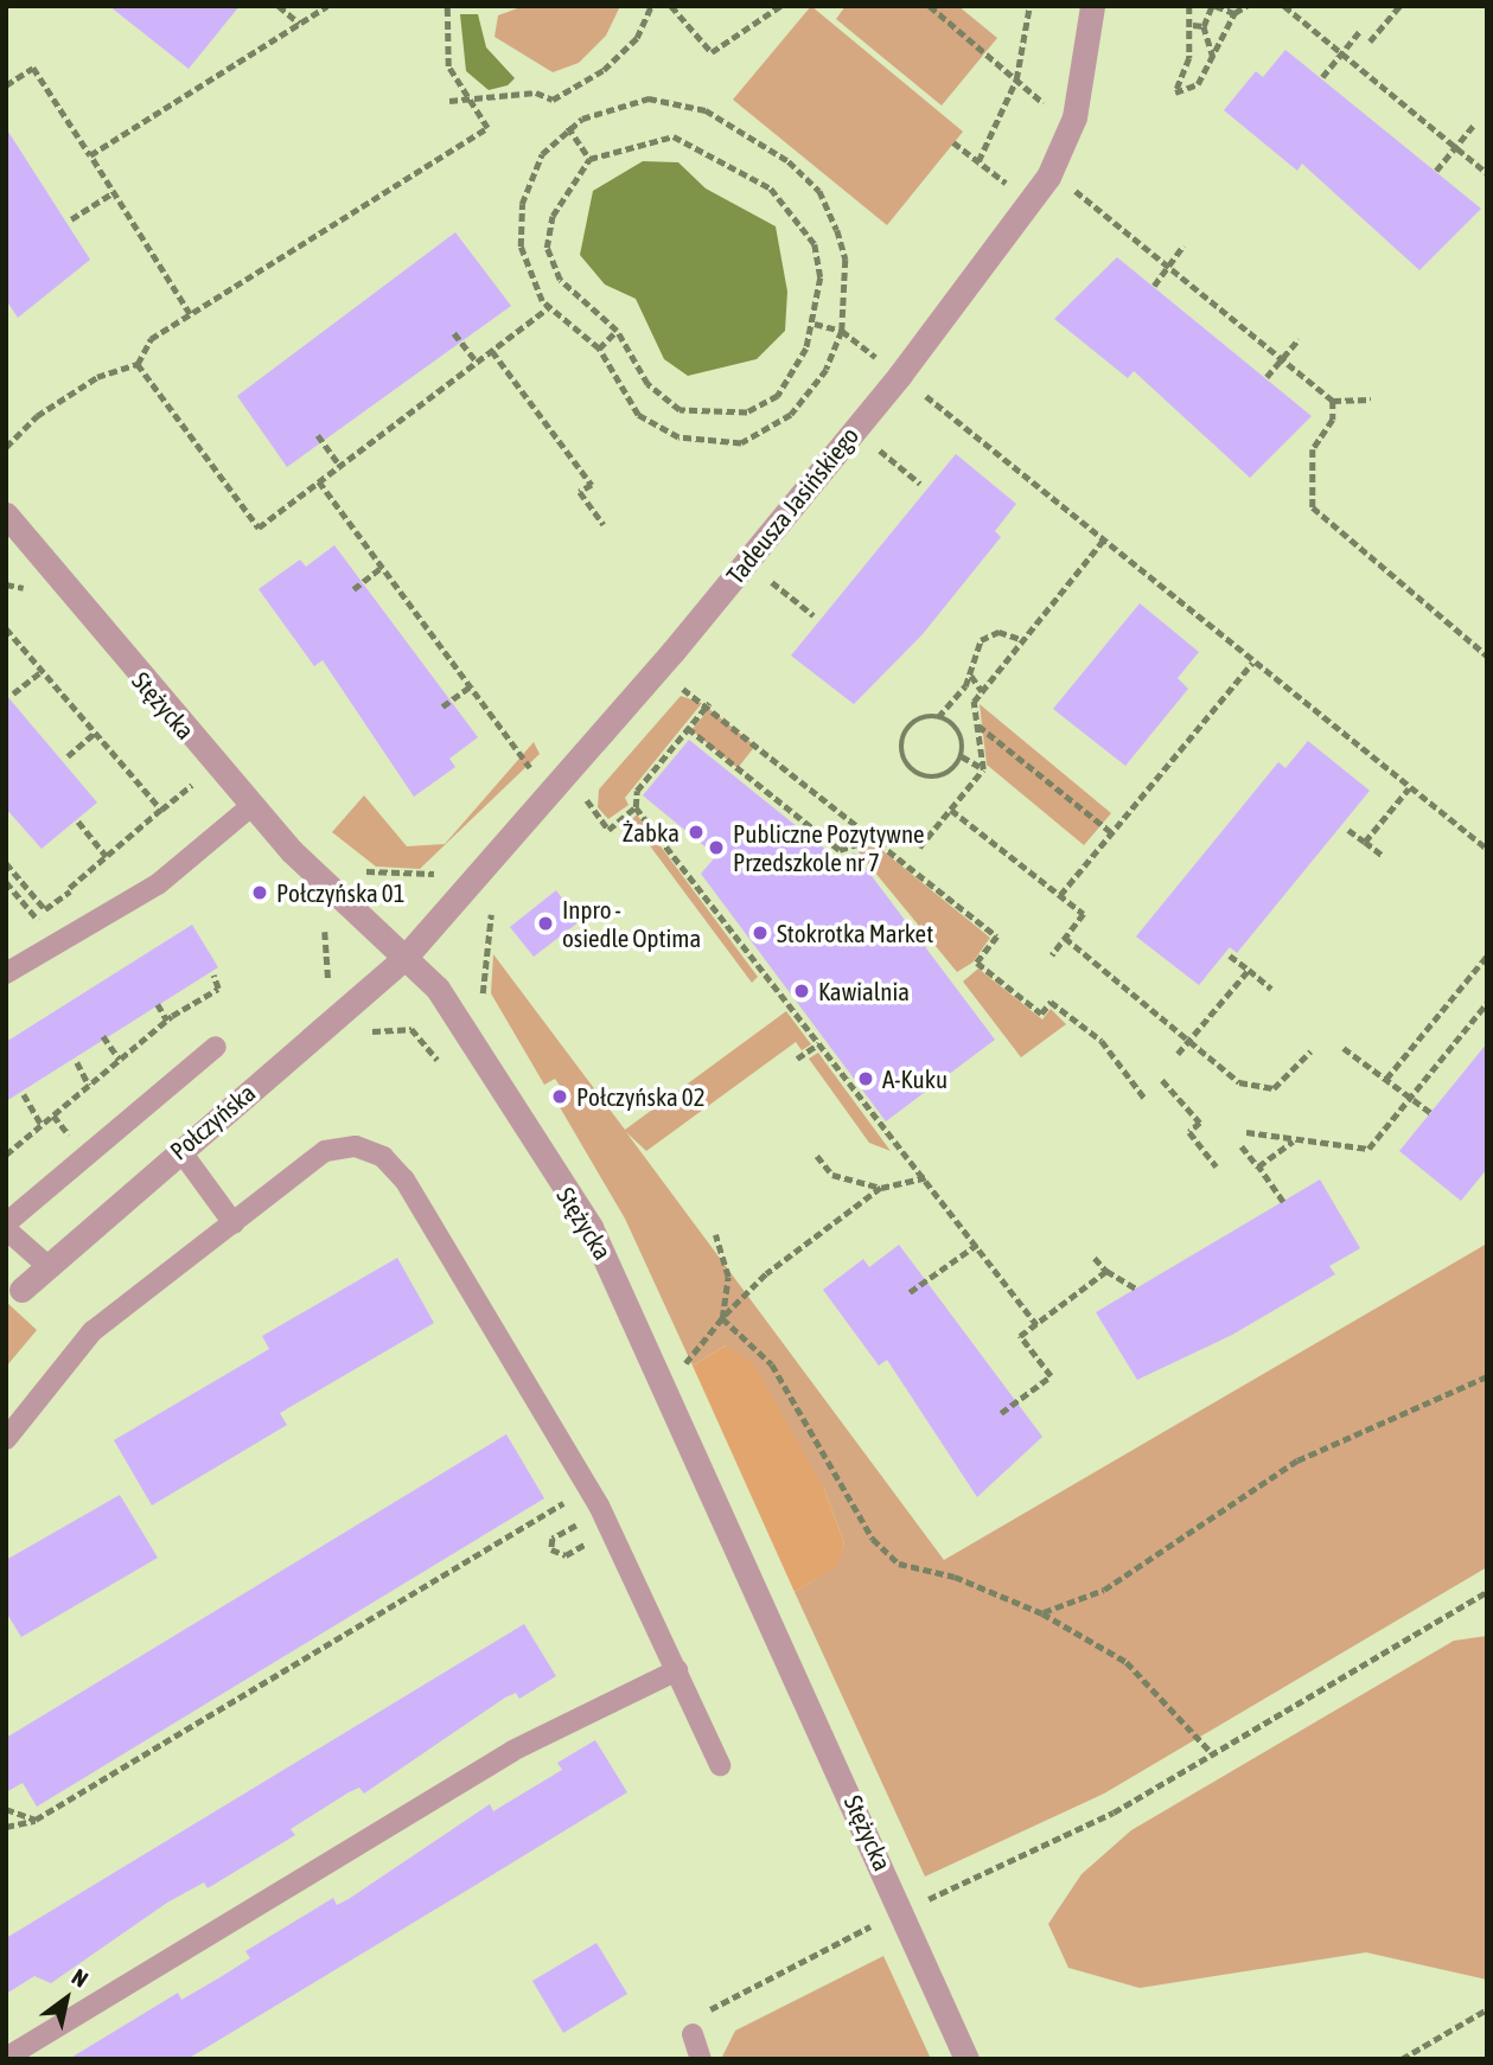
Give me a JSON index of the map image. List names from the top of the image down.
{
  "streets": {
    "street": ["Tadeusza Jasińskiego", "Stężycka", "Połczyńska"]
  },
  "crossings": [
    ["Tadeusza Jasińskiego", "Stężycka"],
    ["Tadeusza Jasińskiego", "Połczyńska"],
    ["Stężycka", "Połczyńska"]
  ],
  "places": [
    "Żabka",
    "Publiczne Pozytywne Przedszkole nr 7",
    "Połczyńska 01",
    "Inpro - osiedle Optima",
    "Stokrotka Market",
    "Kawialnia",
    "A-Kuku",
    "Połczyńska 02"
  ],
  "north": "top right"
}
